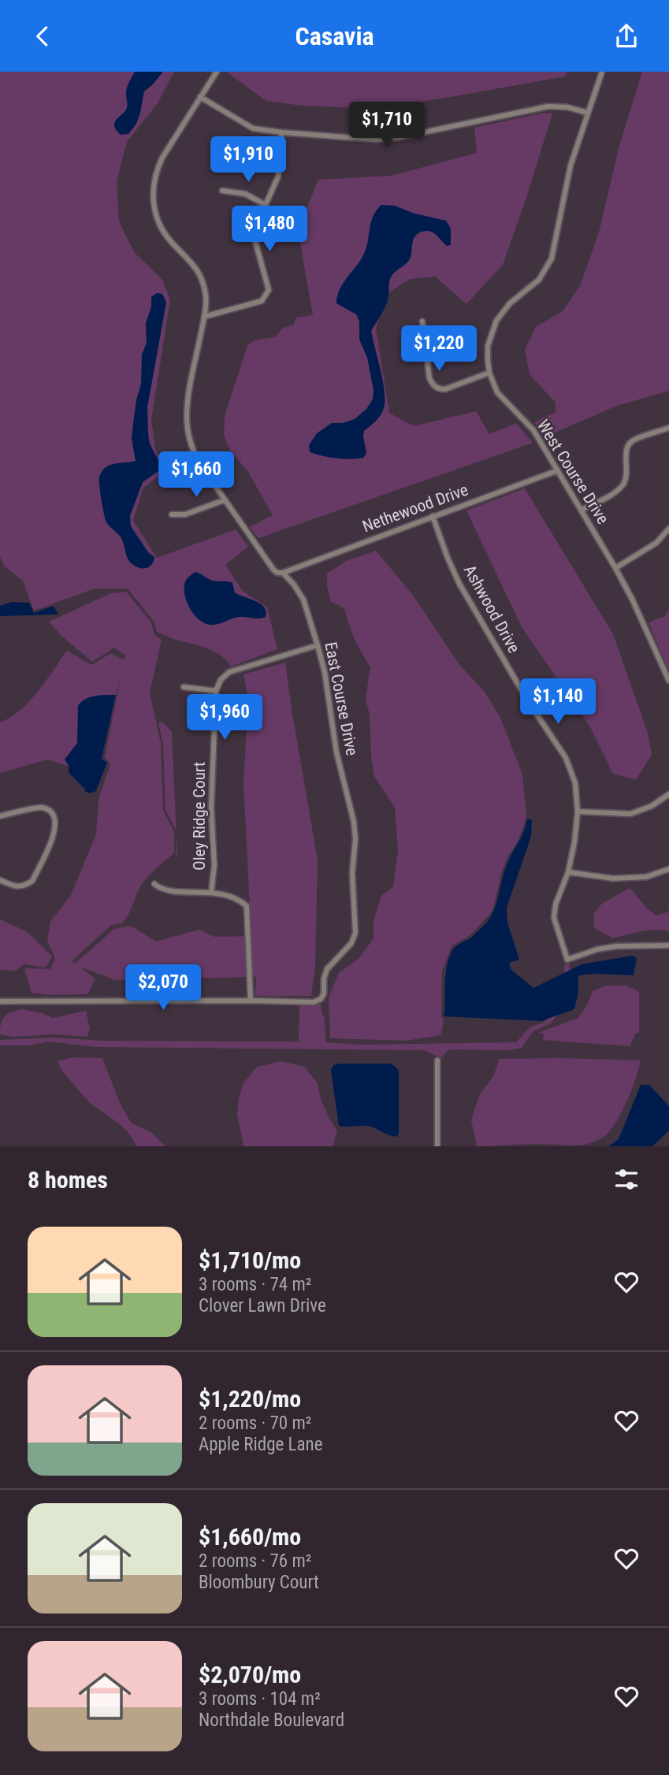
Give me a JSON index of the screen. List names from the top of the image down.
{
  "streets": {
    "street": [
      "West Course Drive",
      "Nethewood Drive",
      "Ashwood Drive",
      "East Course Drive",
      "Oley Ridge Court"
    ]
  },
  "crossings": [
    ["West Course Drive", "Nethewood Drive"],
    ["Nethewood Drive", "Ashwood Drive"],
    ["Nethewood Drive", "East Course Drive"]
  ],
  "page": {
    "header": "Casavia",
    "price": [
      "$1,710",
      "$1,910",
      "$1,480",
      "$1,220",
      "$1,660",
      "$1,140",
      "$1,960",
      "$2,070"
    ],
    "heading": "8 homes",
    "list": [
      {
        "name": "$1,710/mo",
        "note": "3 rooms · 74 m² · Clover Lawn Drive"
      },
      {
        "name": "$1,220/mo",
        "note": "2 rooms · 70 m² · Apple Ridge Lane"
      },
      {
        "name": "$1,660/mo",
        "note": "2 rooms · 76 m² · Bloombury Court"
      },
      {
        "name": "$2,070/mo",
        "note": "3 rooms · 104 m² · Northdale Boulevard"
      }
    ]
  }
}
